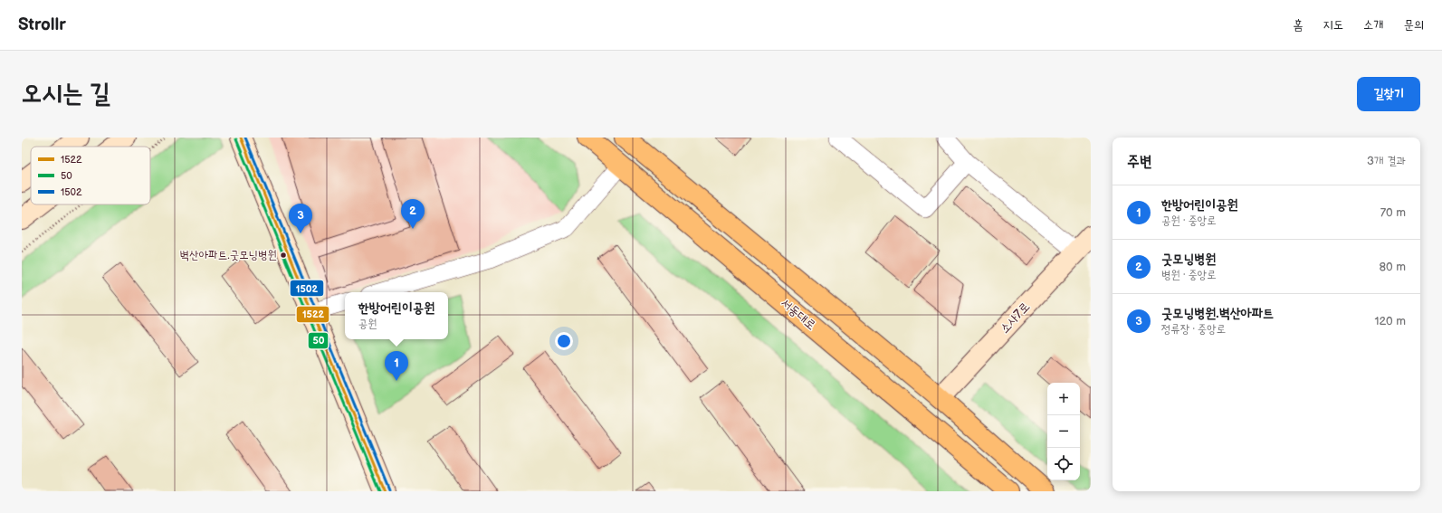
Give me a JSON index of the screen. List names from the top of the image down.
{
  "streets": {
    "main road": ["서동대로", "소사7로"]
  },
  "crossings": [
    ["서동대로", "소사7로"]
  ],
  "places": ["벽산아파트.굿모닝병원"],
  "lines": ["transit line 1522", "transit line 1502", "transit line 50"],
  "legend": ["1522", "50", "1502"],
  "page": {
    "header": "Strollr",
    "nav": [
      "홈",
      "지도",
      "소개",
      "문의"
    ],
    "buttons": "길찾기",
    "title": "오시는 길",
    "heading": ["주변", "3개 결과"],
    "list": [
      {
        "mark": "1",
        "name": "한방어린이공원",
        "note": "공원 · 중앙로",
        "value": "70 m"
      },
      {
        "mark": "2",
        "name": "굿모닝병원",
        "note": "병원 · 중앙로",
        "value": "80 m"
      },
      {
        "mark": "3",
        "name": "굿모닝병원.벽산아파트",
        "note": "정류장 · 중앙로",
        "value": "120 m"
      }
    ],
    "pins": ["2", "3", "1"],
    "popup": ["한방어린이공원", "공원"],
    "map_buttons": ["+", "−"]
  }
}
